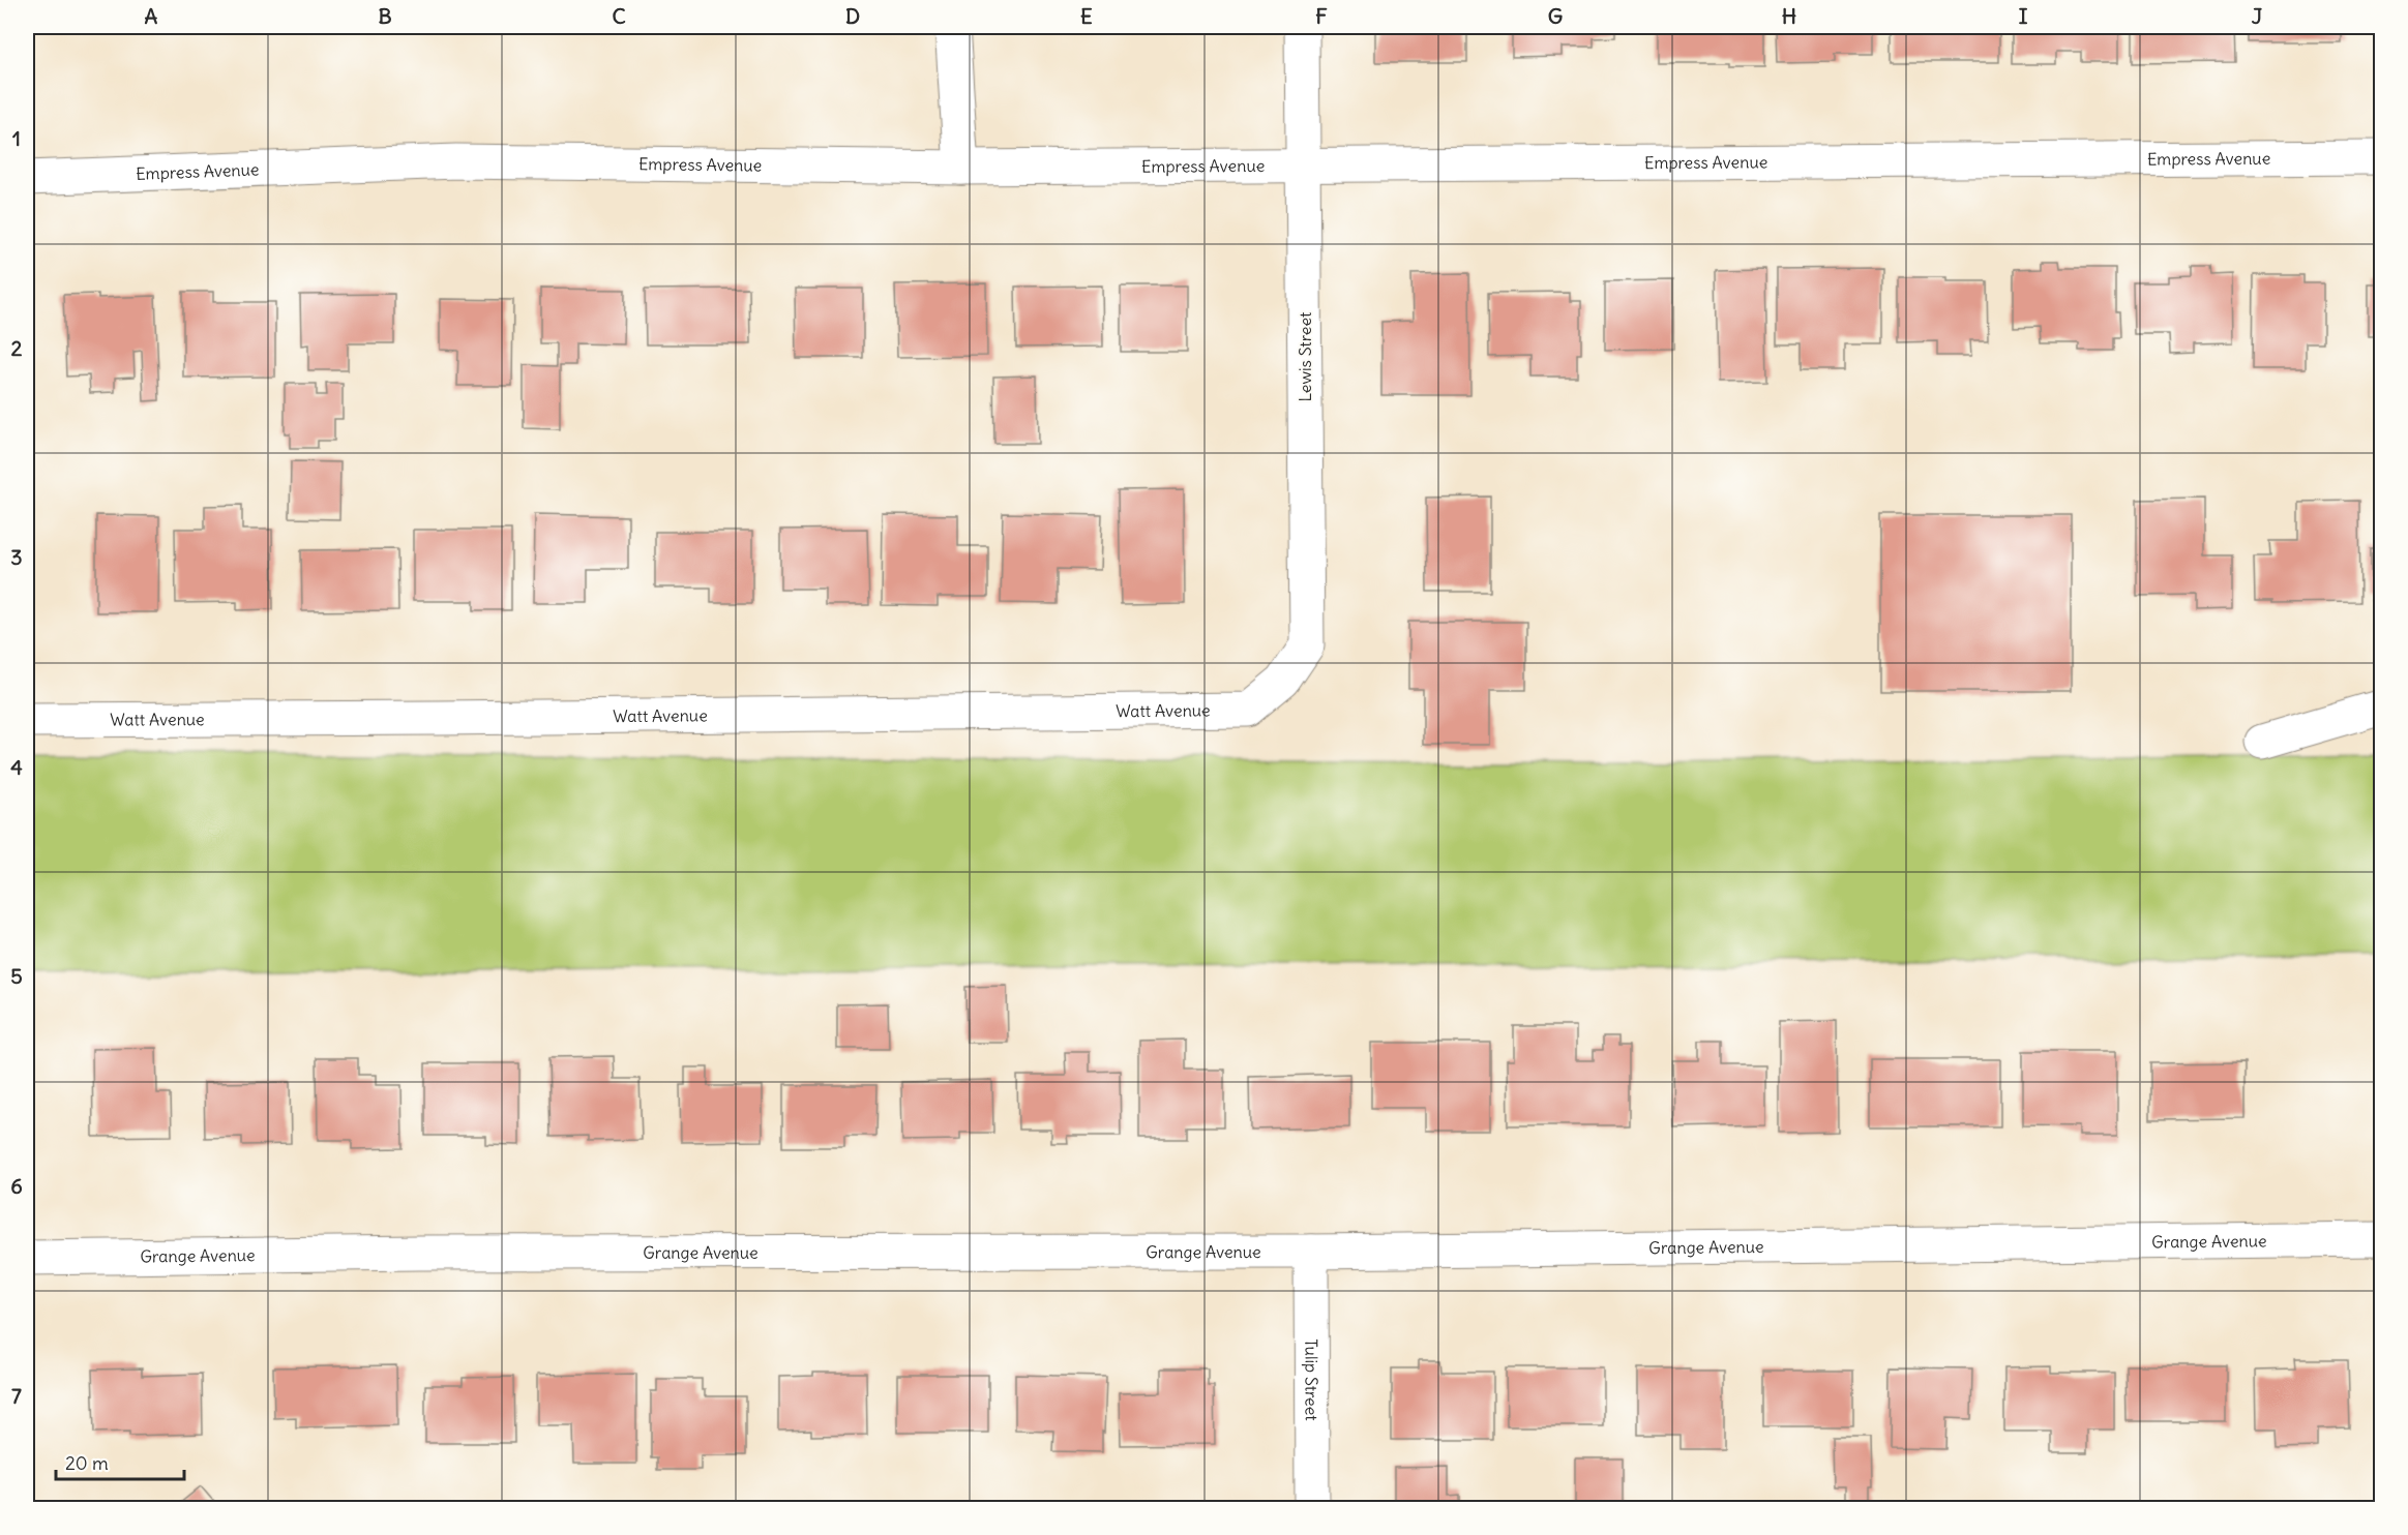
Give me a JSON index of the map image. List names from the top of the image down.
{
  "streets": {
    "street": [
      "Empress Avenue",
      "Lewis Street",
      "Watt Avenue",
      "Grange Avenue",
      "Tulip Street"
    ]
  },
  "crossings": [
    ["Empress Avenue", "Lewis Street"],
    ["Lewis Street", "Watt Avenue"],
    ["Grange Avenue", "Tulip Street"]
  ],
  "scale_bar": "20 m",
  "grid": {
    "columns": [
      "A",
      "B",
      "C",
      "D",
      "E",
      "F",
      "G",
      "H",
      "I",
      "J"
    ],
    "rows": [
      "1",
      "2",
      "3",
      "4",
      "5",
      "6",
      "7"
    ]
  }
}
